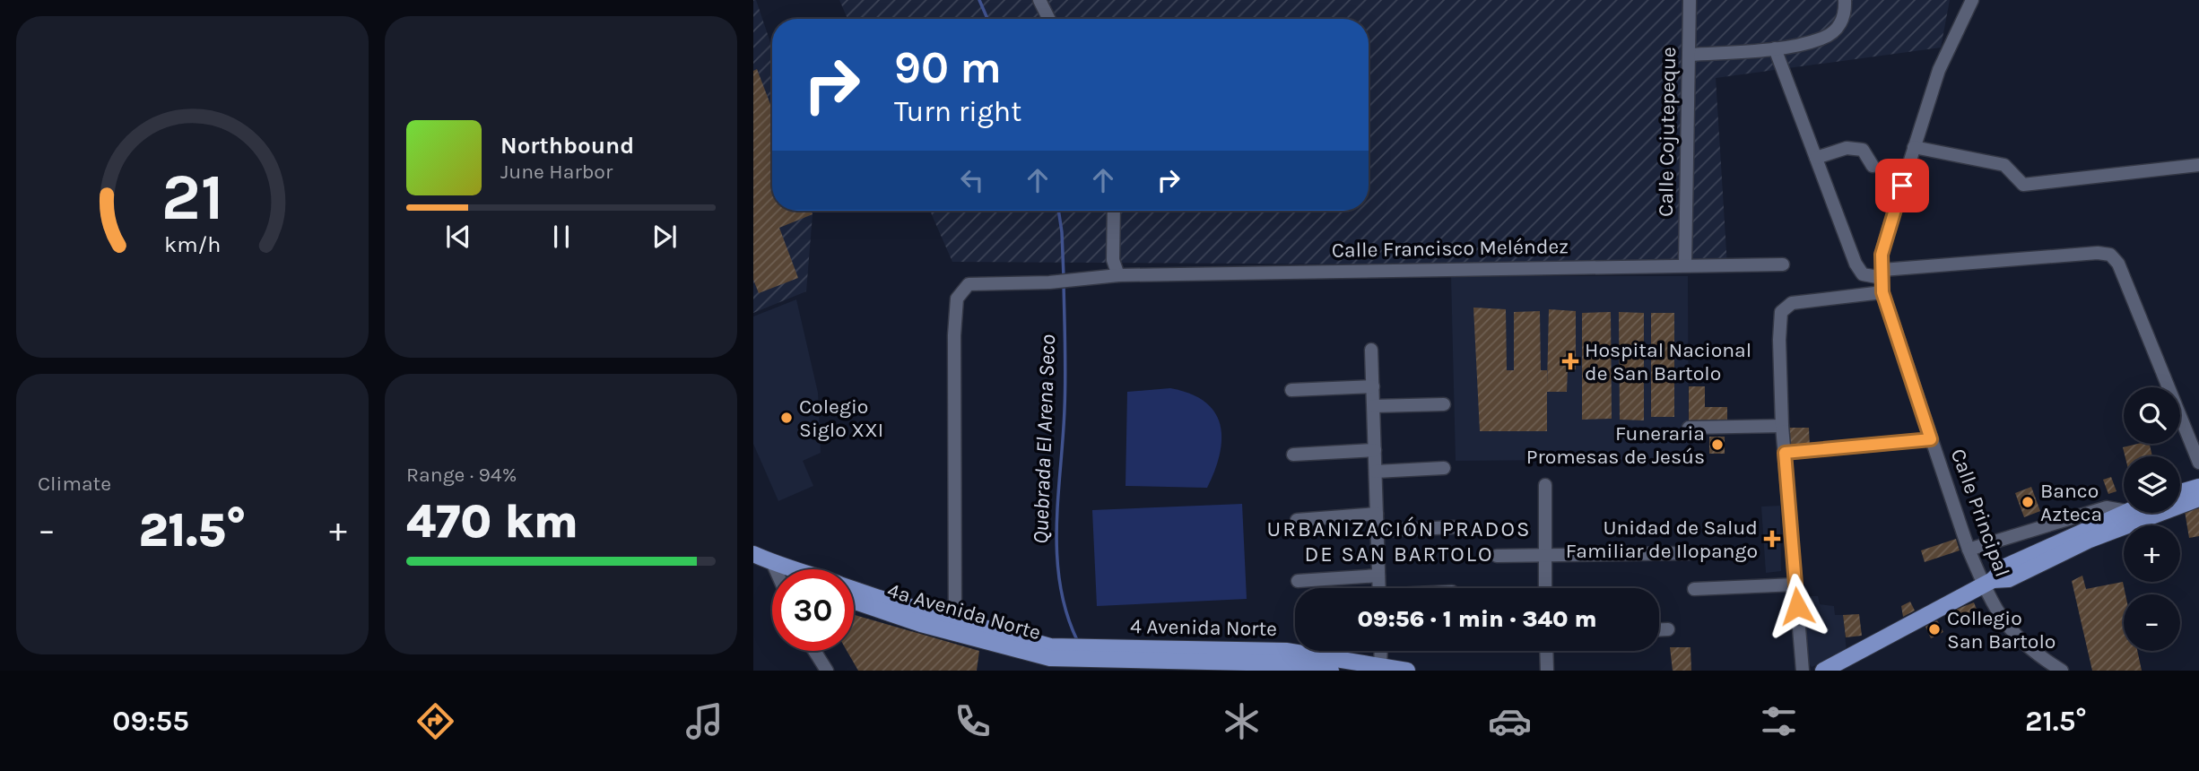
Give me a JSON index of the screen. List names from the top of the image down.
{
  "streets": {
    "main road": ["4a Avenida Norte", "4 Avenida Norte"],
    "street": ["Calle Cojutepeque", "Calle Francisco Meléndez", "Calle Principal"]
  },
  "crossings": [
    ["Calle Cojutepeque", "Calle Francisco Meléndez"],
    ["Calle Francisco Meléndez", "4a Avenida Norte"],
    ["4a Avenida Norte", "4 Avenida Norte"]
  ],
  "districts": ["URBANIZACIÓN PRADOS DE SAN BARTOLO"],
  "water": ["Quebrada El Arena Seco"],
  "places": {
    "health": ["Hospital Nacional de San Bartolo", "Unidad de Salud Familiar de Ilopango"],
    "other": [
      "Colegio Siglo XXI",
      "Funeraria Promesas de Jesús",
      "Banco Azteca",
      "Collegio San Bartolo"
    ]
  },
  "page": {
    "turn": ["90 m", "Turn right"],
    "song": ["Northbound", "June Harbor"],
    "tile": [
      "Climate",
      ["Range · 94%", "470 km"]
    ],
    "map_buttons": ["+", "−"],
    "heat": ["−", "21.5°", "+"],
    "limit": "30",
    "trip": "09:56 · 1 min · 340 m",
    "tabs": ["09:55", "21.5°"],
    "gauge": ["21", "km/h"]
  }
}
